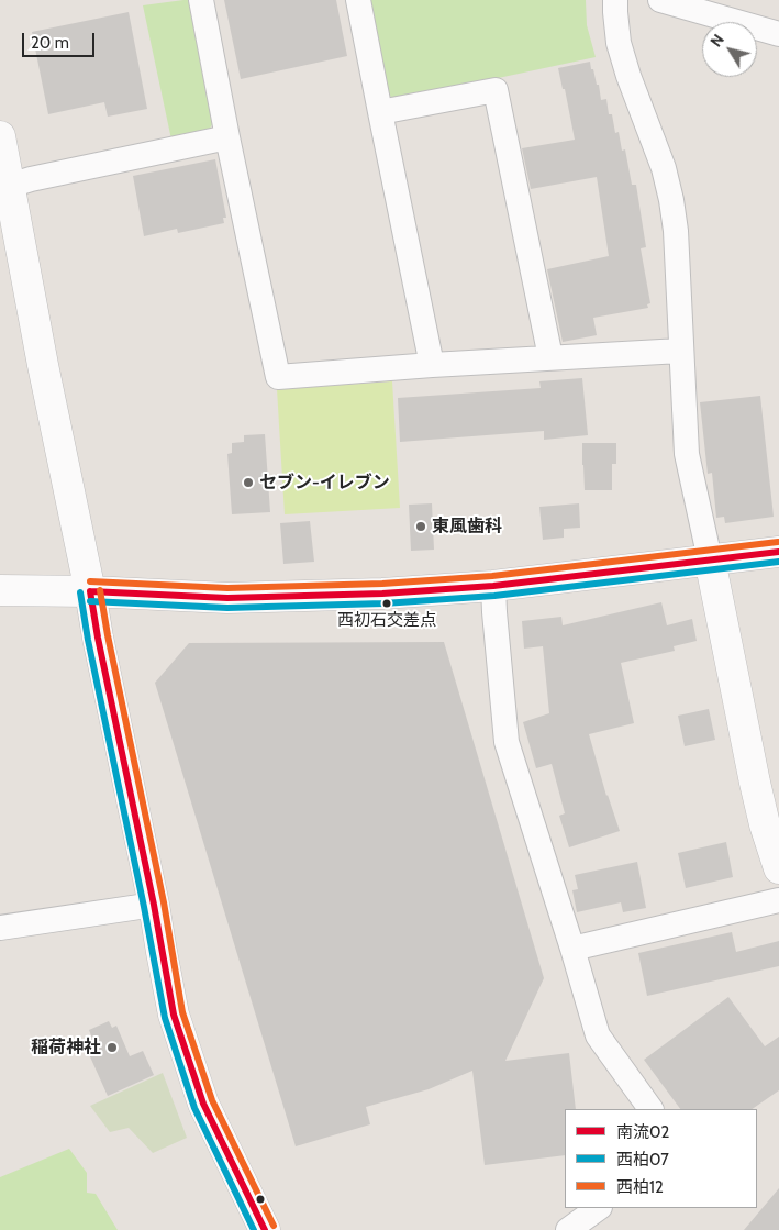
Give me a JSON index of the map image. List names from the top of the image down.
{
  "places": [
    "セブン-イレブン",
    "東風歯科",
    "西初石交差点",
    "稲荷神社"
  ],
  "lines": ["transit line 西柏12", "transit line 南流02", "transit line 西柏07"],
  "legend": ["南流02", "西柏07", "西柏12"],
  "scale_bar": "20 m",
  "north": "top left"
}
